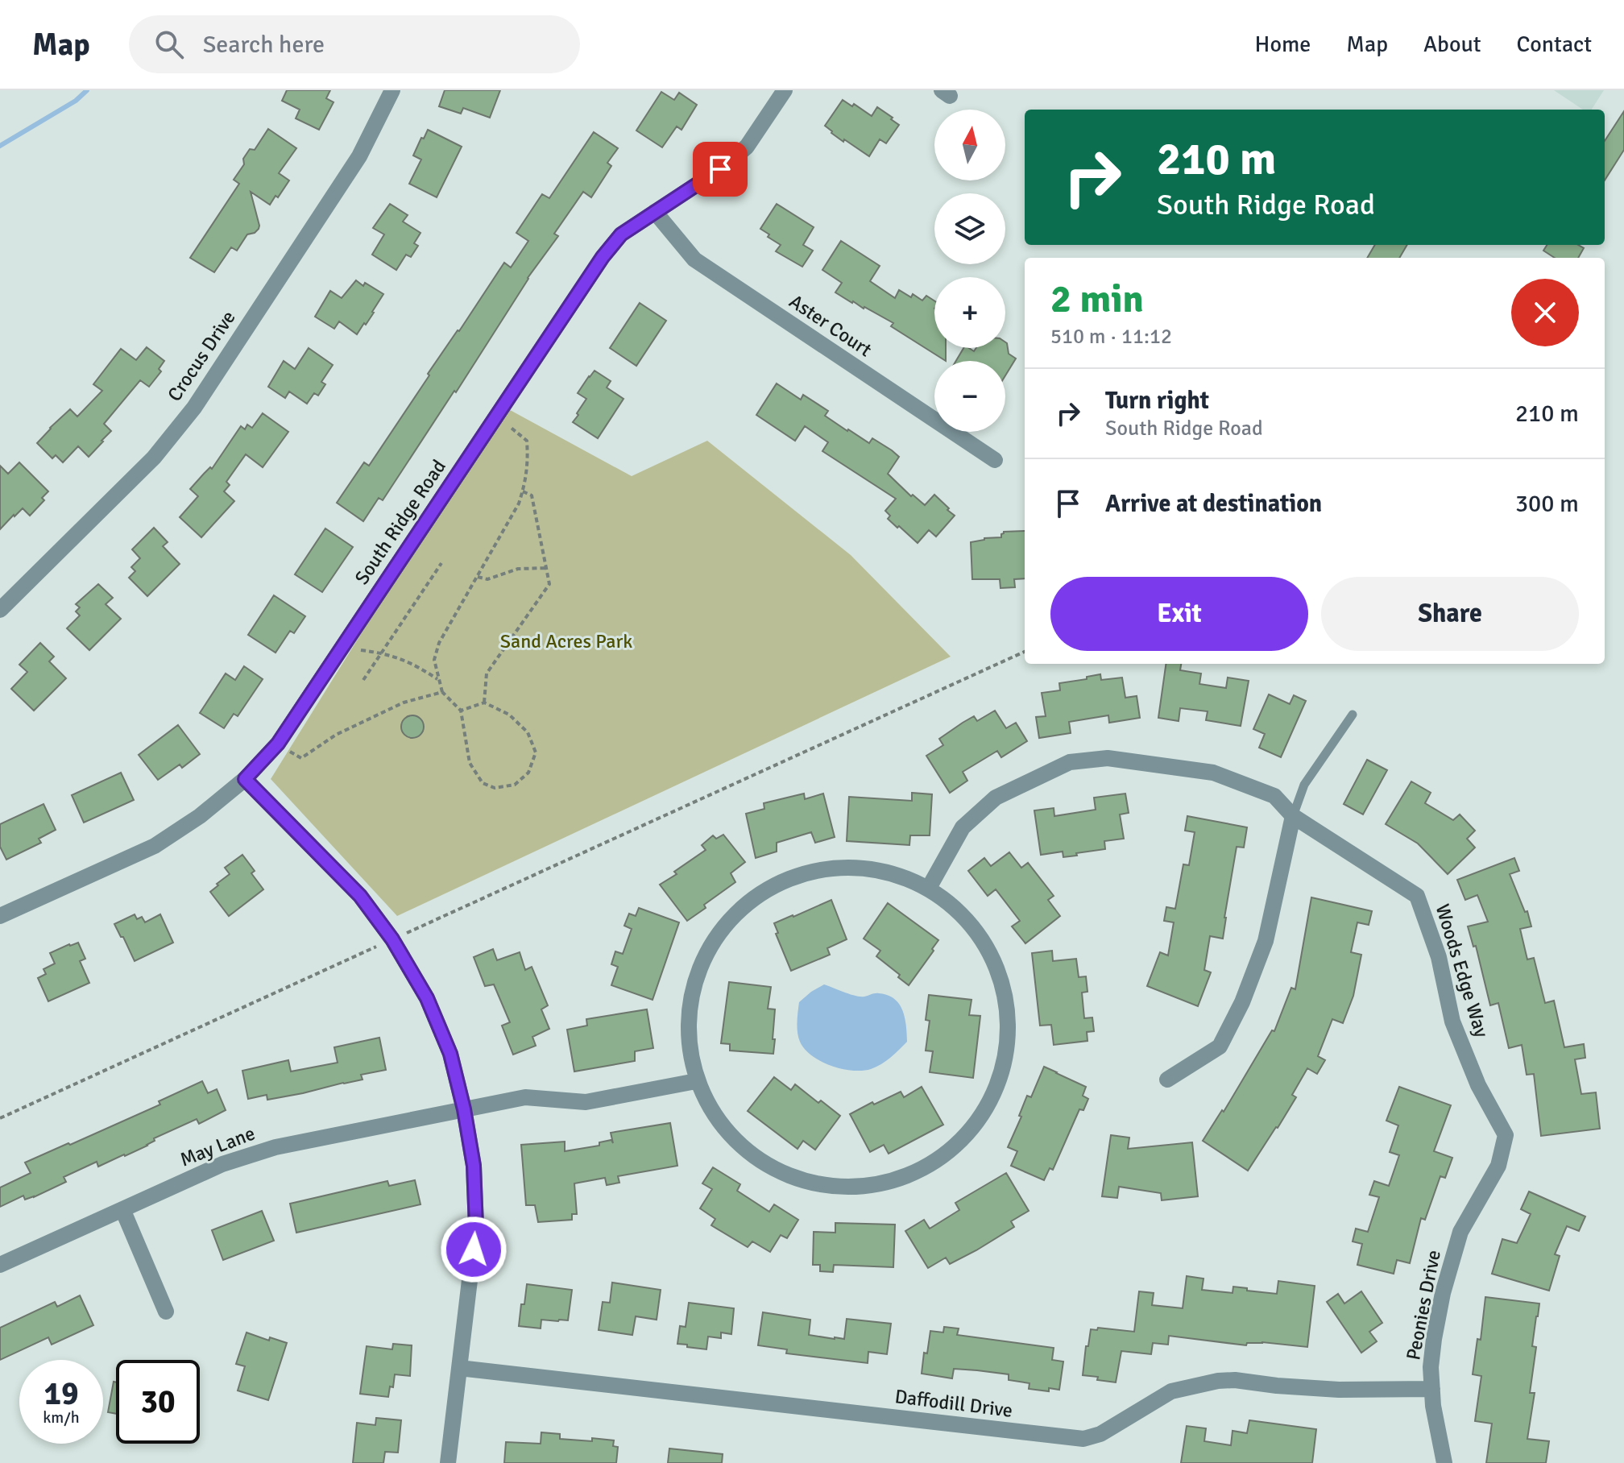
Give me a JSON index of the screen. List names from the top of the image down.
{
  "streets": {
    "street": [
      "Aster Court",
      "Crocus Drive",
      "South Ridge Road",
      "Woods Edge Way",
      "May Lane",
      "Peonies Drive",
      "Daffodill Drive"
    ]
  },
  "crossings": [
    ["Aster Court", "South Ridge Road"],
    ["Woods Edge Way", "Peonies Drive"],
    ["Peonies Drive", "Daffodill Drive"]
  ],
  "parks": ["Sand Acres Park"],
  "north": "top",
  "page": {
    "header": "Map",
    "search": "Search here",
    "nav": [
      "Home",
      "Map",
      "About",
      "Contact"
    ],
    "map_buttons": ["+", "−"],
    "turn": ["210 m", "South Ridge Road"],
    "heading": ["2 min", "510 m · 11:12"],
    "list": [
      {
        "name": "Turn right",
        "note": "South Ridge Road",
        "value": "210 m"
      },
      {
        "name": "Arrive at destination",
        "value": "300 m"
      }
    ],
    "buttons": ["Exit", "Share"],
    "speed": "19 km/h",
    "limit": "30"
  }
}
